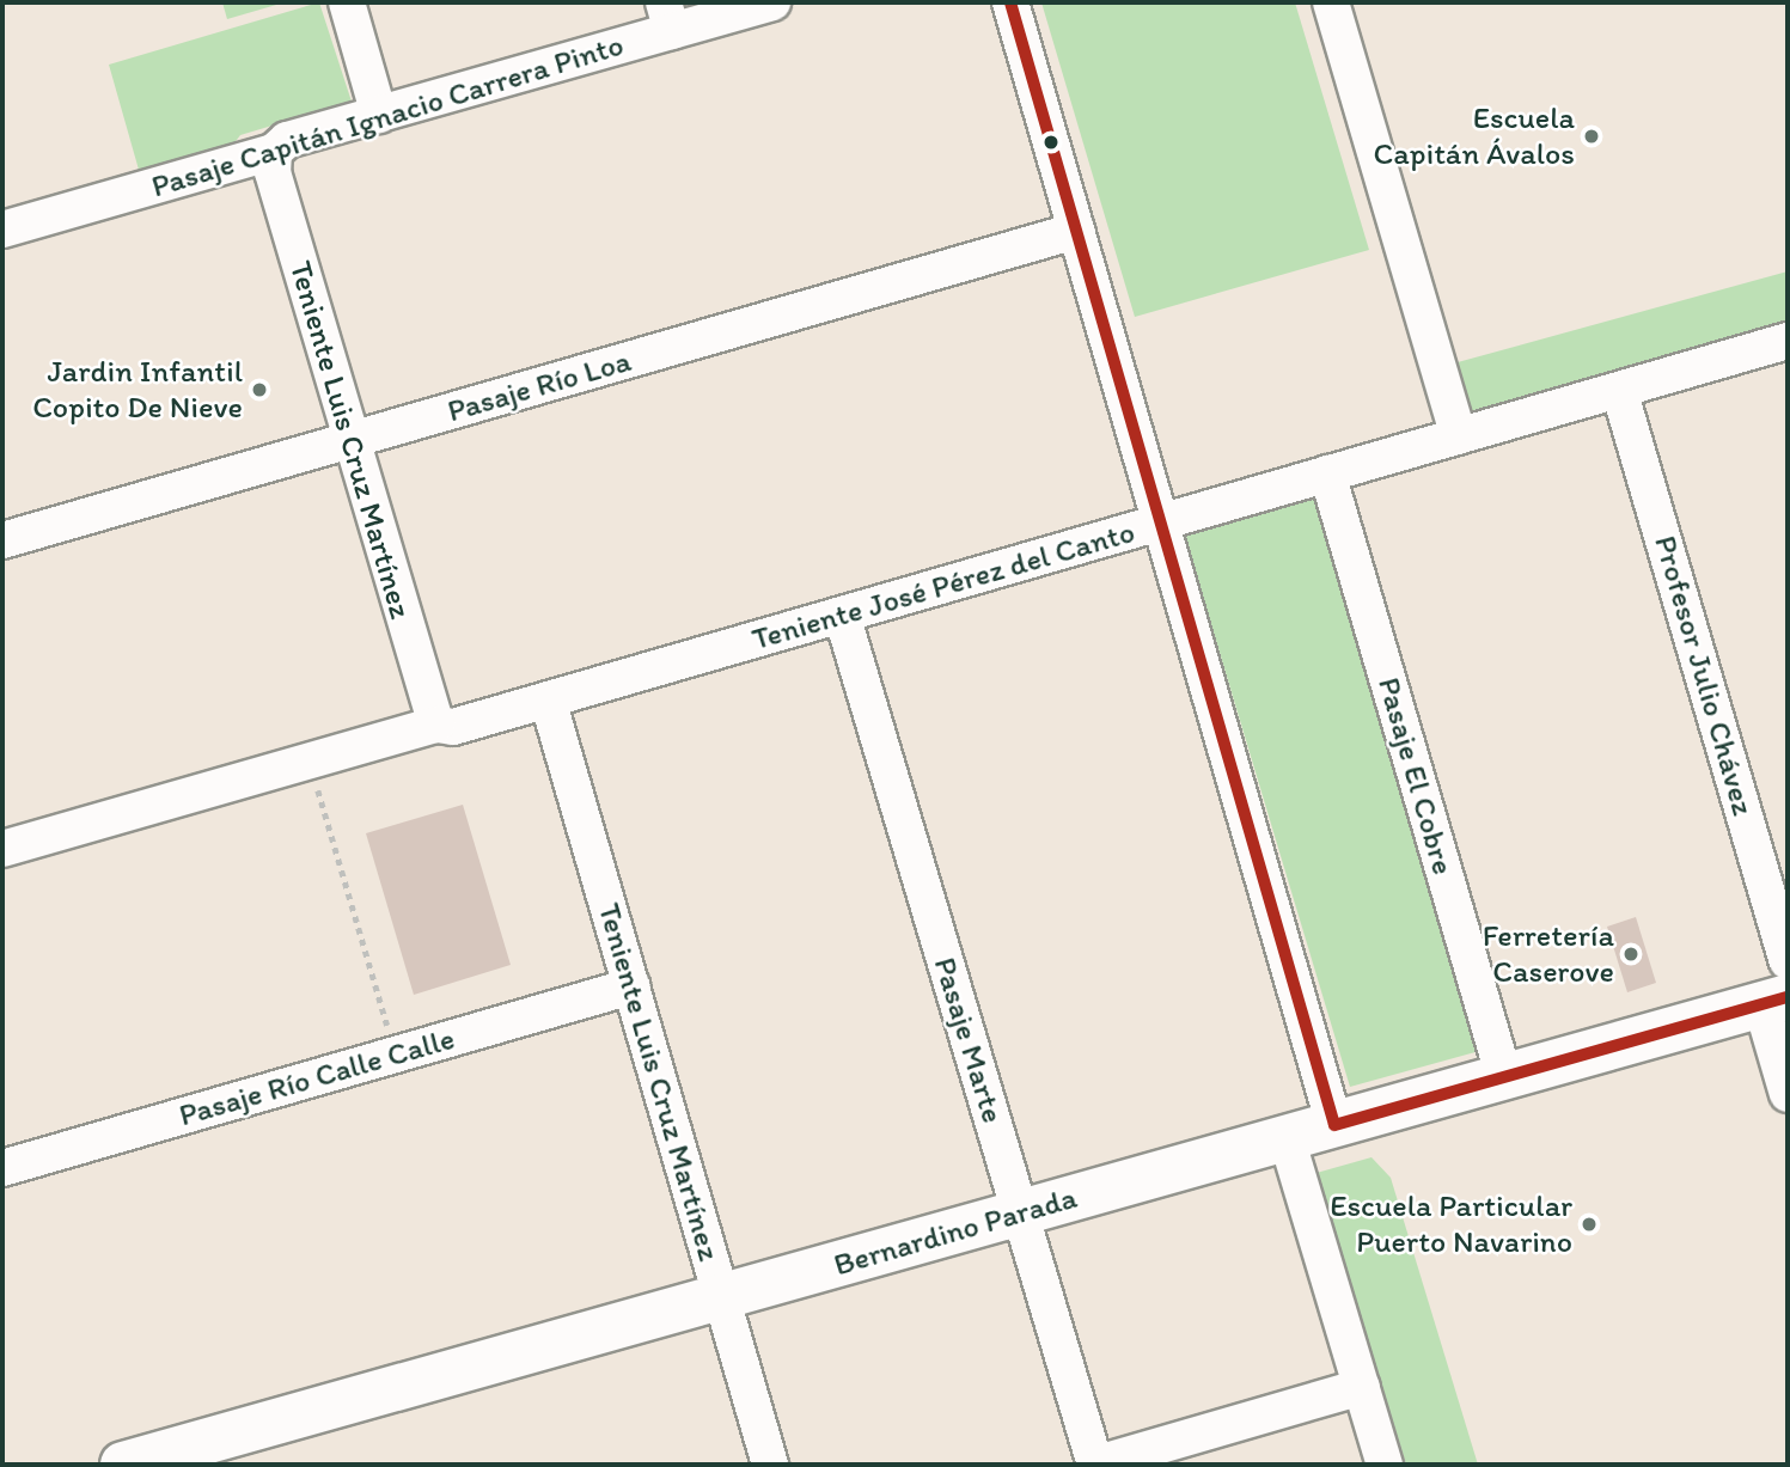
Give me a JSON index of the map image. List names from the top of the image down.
{
  "streets": {
    "street": [
      "Pasaje Capitán Ignacio Carrera Pinto",
      "Pasaje Río Loa",
      "Teniente Luis Cruz Martínez",
      "Teniente José Pérez del Canto",
      "Profesor Julio Chávez",
      "Pasaje El Cobre",
      "Pasaje Marte",
      "Pasaje Río Calle Calle",
      "Bernardino Parada"
    ]
  },
  "crossings": [
    ["Pasaje Capitán Ignacio Carrera Pinto", "Teniente Luis Cruz Martínez"],
    ["Pasaje Río Loa", "Teniente Luis Cruz Martínez"],
    ["Teniente Luis Cruz Martínez", "Teniente José Pérez del Canto"],
    ["Teniente Luis Cruz Martínez", "Pasaje Río Calle Calle"],
    ["Teniente Luis Cruz Martínez", "Bernardino Parada"],
    ["Teniente José Pérez del Canto", "Profesor Julio Chávez"],
    ["Teniente José Pérez del Canto", "Pasaje El Cobre"],
    ["Teniente José Pérez del Canto", "Pasaje Marte"],
    ["Pasaje El Cobre", "Bernardino Parada"],
    ["Pasaje Marte", "Bernardino Parada"]
  ],
  "places": [
    "Escuela Capitán Ávalos",
    "Jardin Infantil Copito De Nieve",
    "Ferretería Caserove",
    "Escuela Particular Puerto Navarino"
  ]
}
